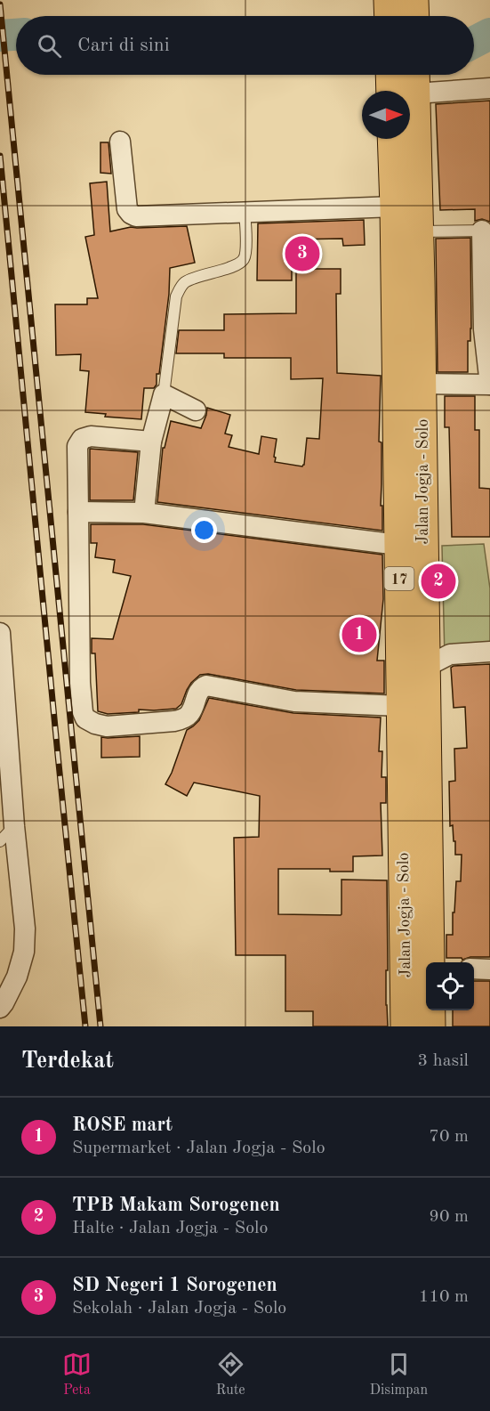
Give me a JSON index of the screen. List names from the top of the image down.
{
  "streets": {
    "highway": ["Jalan Jogja - Solo", "17"]
  },
  "north": "right",
  "page": {
    "search": "Cari di sini",
    "pins": ["3", "2", "1"],
    "heading": ["Terdekat", "3 hasil"],
    "list": [
      {
        "mark": "1",
        "name": "ROSE mart",
        "note": "Supermarket · Jalan Jogja - Solo",
        "value": "70 m"
      },
      {
        "mark": "2",
        "name": "TPB Makam Sorogenen",
        "note": "Halte · Jalan Jogja - Solo",
        "value": "90 m"
      },
      {
        "mark": "3",
        "name": "SD Negeri 1 Sorogenen",
        "note": "Sekolah · Jalan Jogja - Solo",
        "value": "110 m"
      }
    ],
    "nav": ["Peta", "Rute", "Disimpan"]
  }
}
